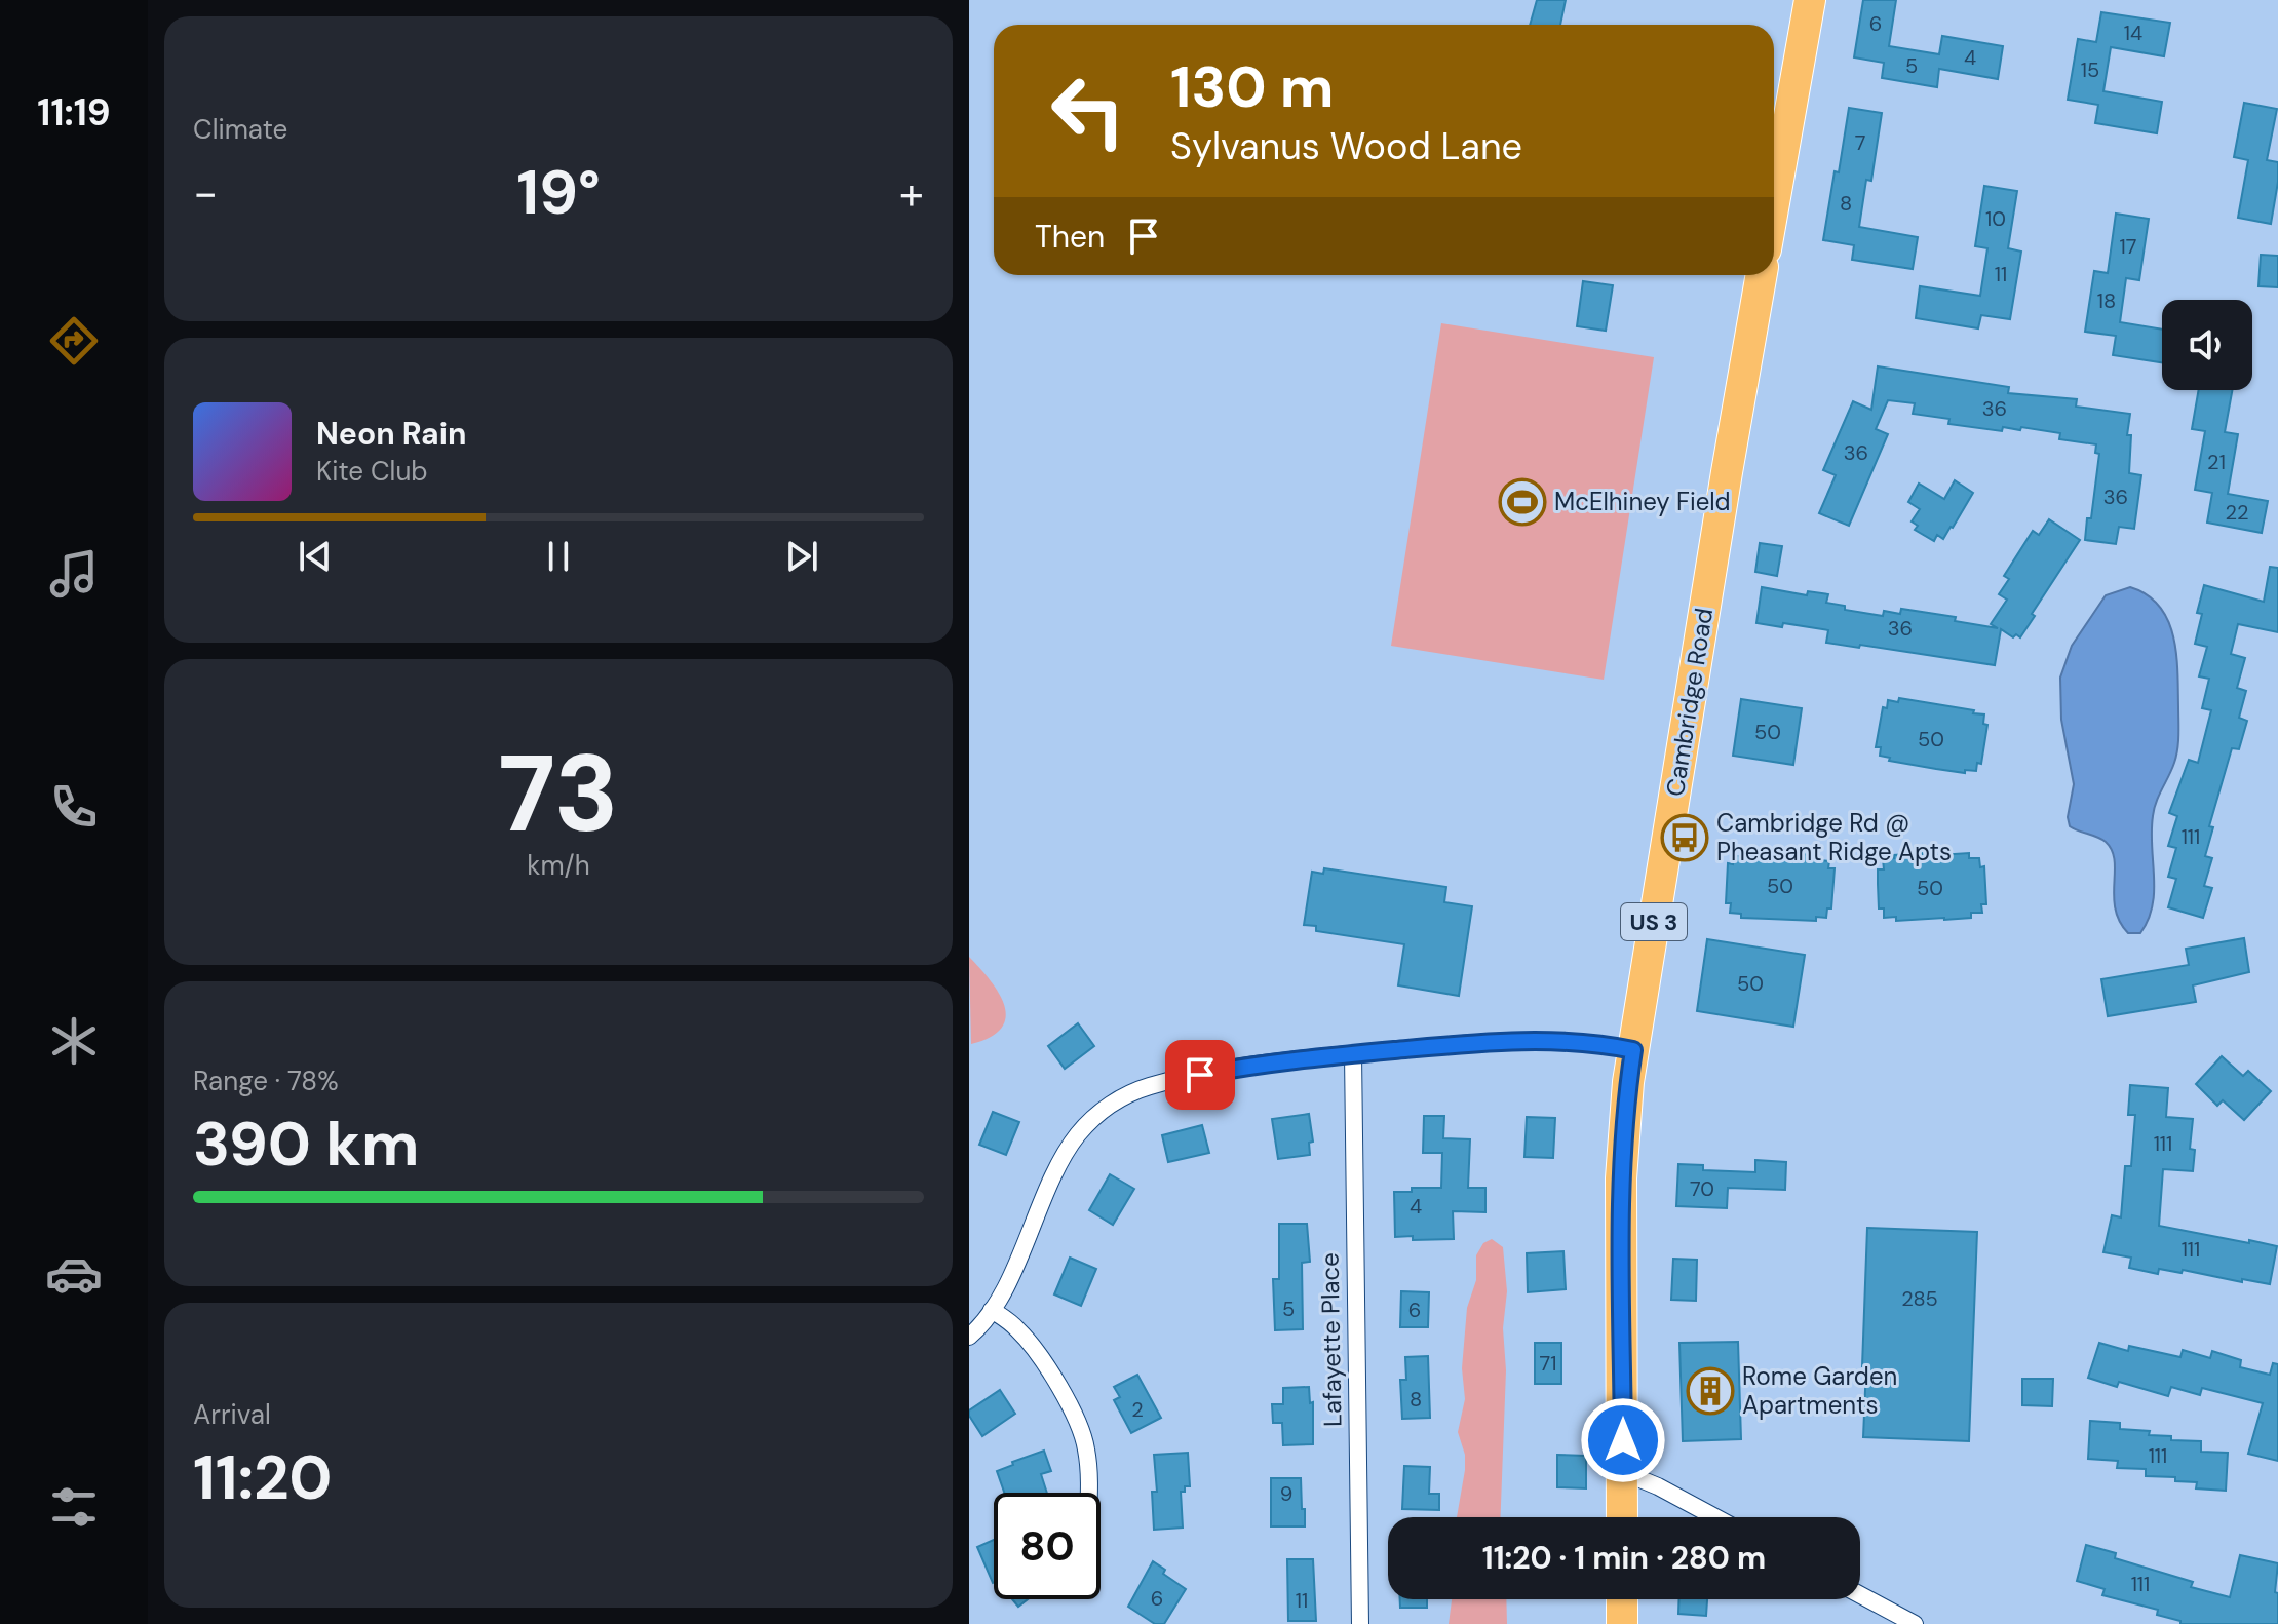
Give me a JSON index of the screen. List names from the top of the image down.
{
  "streets": {
    "highway": ["Cambridge Road", "US 3"],
    "street": ["Lafayette Place"]
  },
  "places": {
    "sports": ["McElhiney Field"],
    "bus stop": ["Cambridge Rd @ Pheasant Ridge Apts"],
    "building": ["Rome Garden Apartments"]
  },
  "house_numbers": [
    "6",
    "14",
    "4",
    "5",
    "15",
    "7",
    "8",
    "10",
    "17",
    "11",
    "18",
    "36",
    "36",
    "21",
    "36",
    "22",
    "36",
    "50",
    "50",
    "111",
    "50",
    "50",
    "50",
    "111",
    "70",
    "4",
    "111",
    "285",
    "5",
    "6",
    "71",
    "8",
    "2",
    "111",
    "9",
    "111",
    "6",
    "11"
  ],
  "page": {
    "tabs": "11:19",
    "tile": [
      "Climate",
      ["73", "km/h"],
      ["Range · 78%", "390 km"],
      ["Arrival", "11:20"]
    ],
    "turn": ["130 m", "Sylvanus Wood Lane"],
    "heat": ["−", "19°", "+"],
    "then": "Then",
    "song": ["Neon Rain", "Kite Club"],
    "limit": "80",
    "trip": "11:20 · 1 min · 280 m"
  }
}
